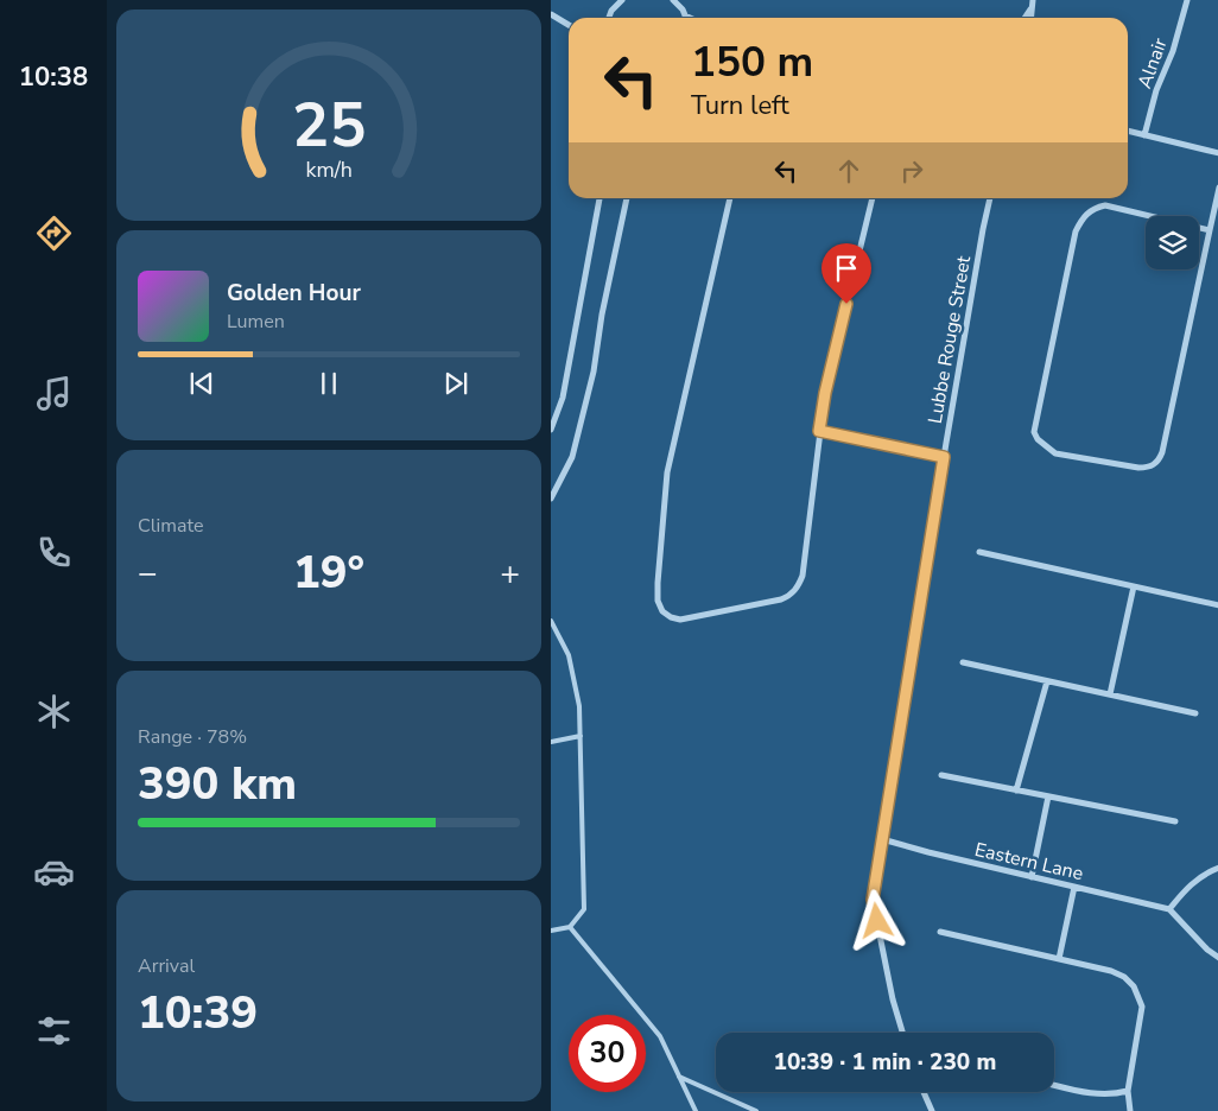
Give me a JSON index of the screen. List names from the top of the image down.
{
  "streets": {
    "street": ["Alnair", "Lubbe Rouge Street", "Eastern Lane"]
  },
  "crossings": [
    ["Lubbe Rouge Street", "Eastern Lane"]
  ],
  "page": {
    "tabs": "10:38",
    "turn": ["150 m", "Turn left"],
    "song": ["Golden Hour", "Lumen"],
    "tile": [
      "Climate",
      ["Range · 78%", "390 km"],
      ["Arrival", "10:39"]
    ],
    "heat": ["−", "19°", "+"],
    "limit": "30",
    "trip": "10:39 · 1 min · 230 m",
    "gauge": ["25", "km/h"]
  }
}
